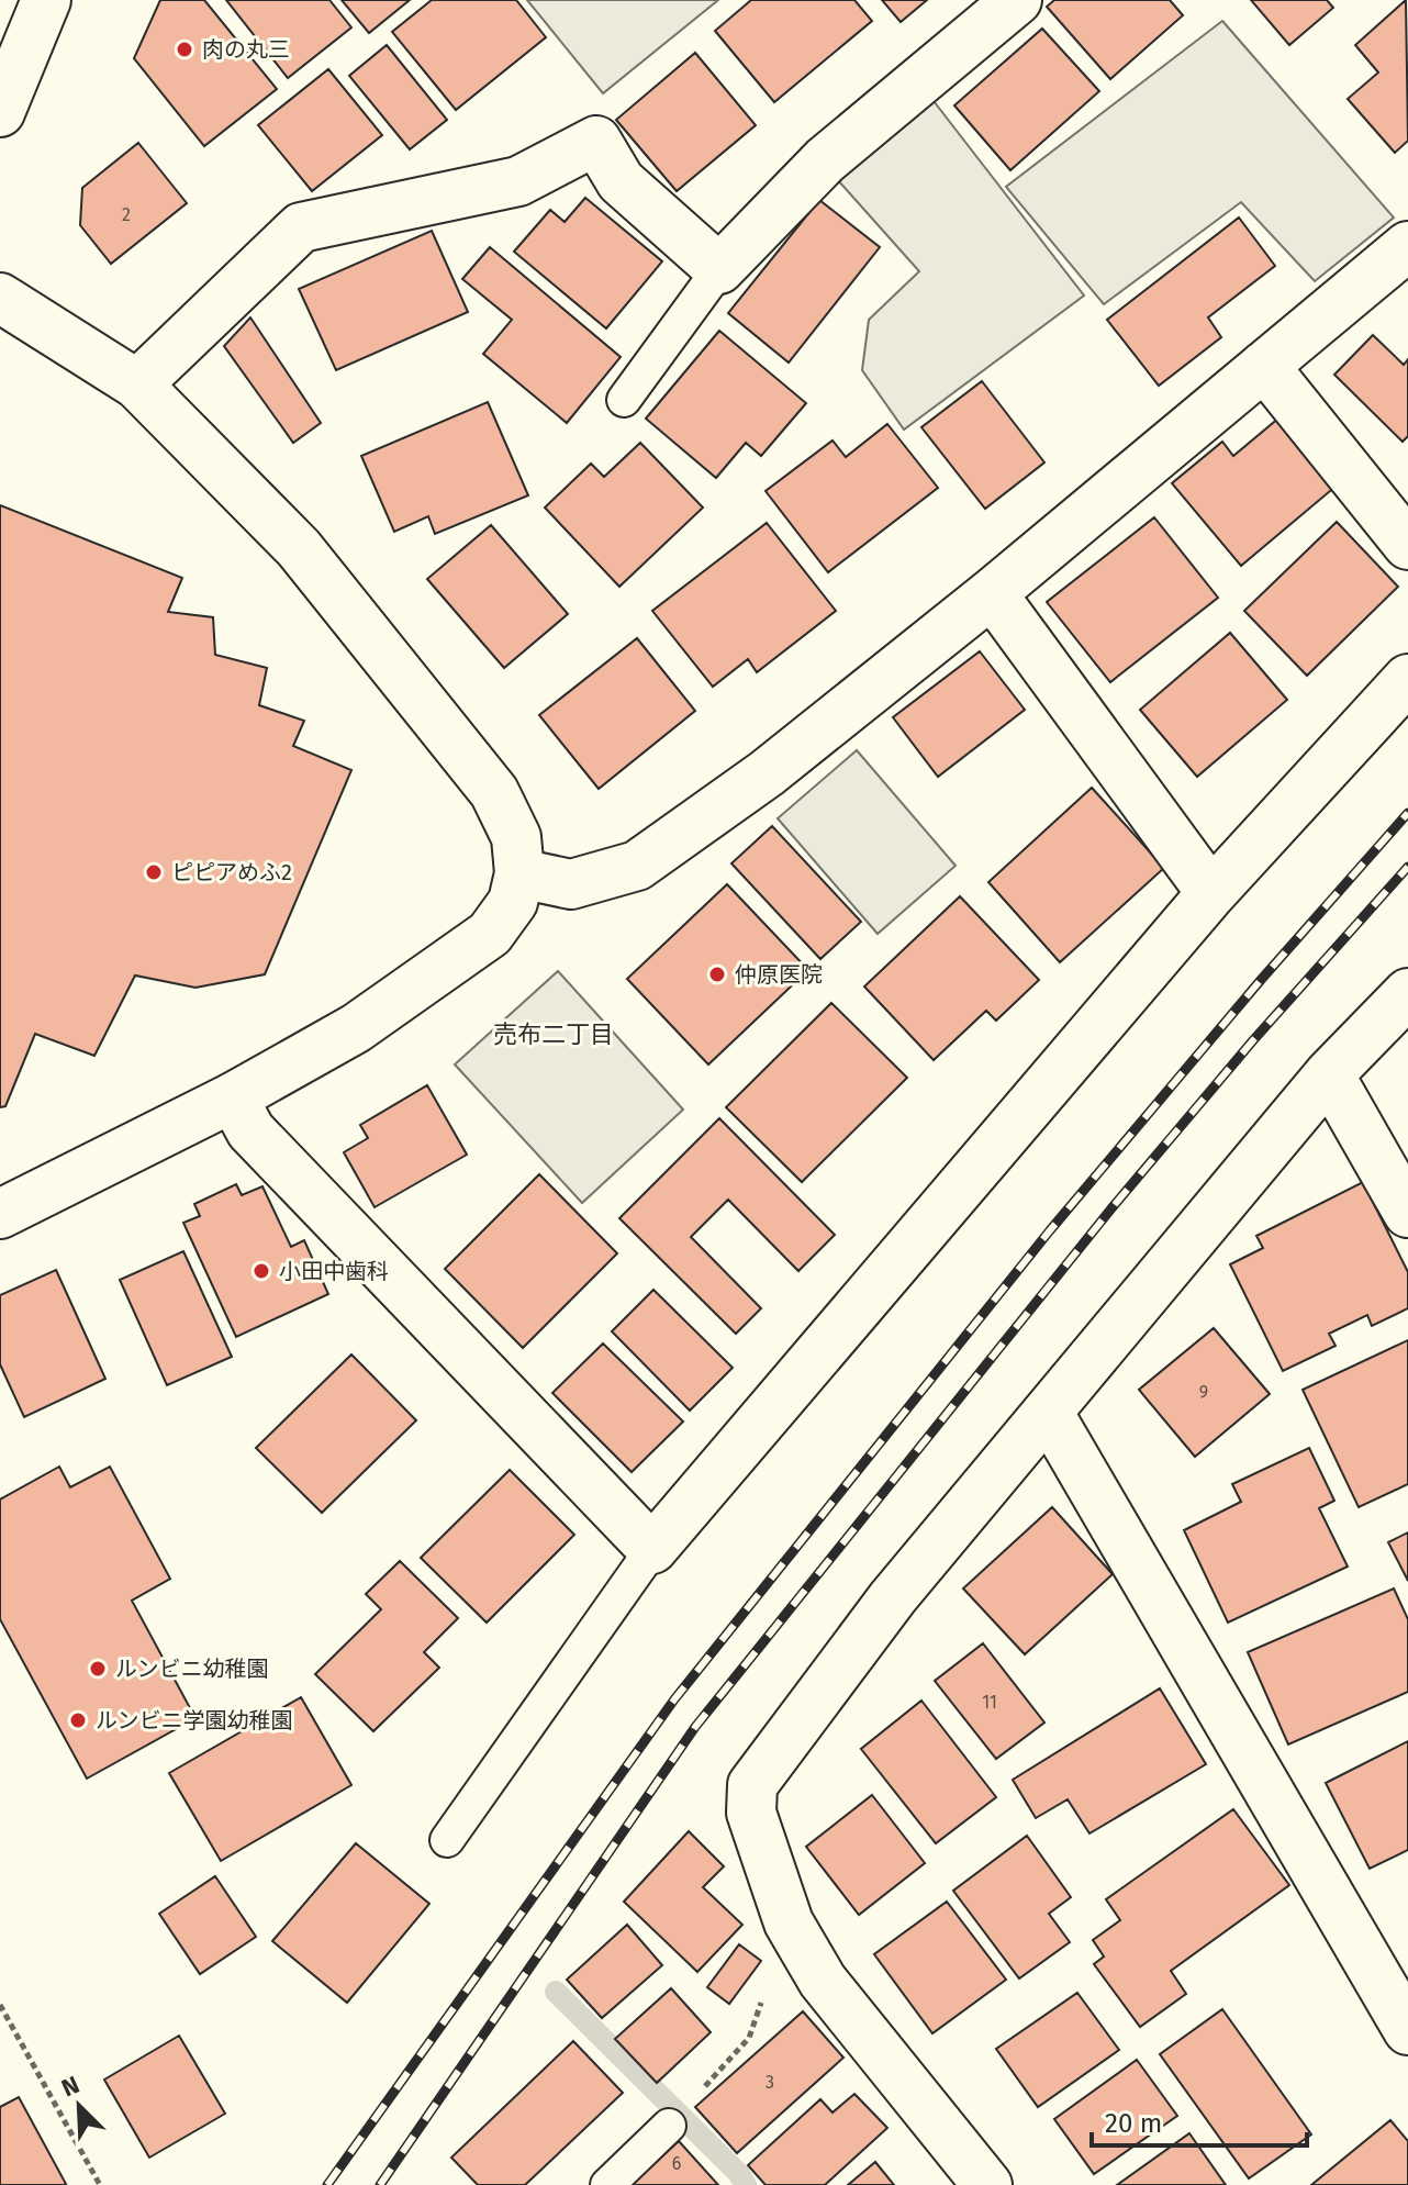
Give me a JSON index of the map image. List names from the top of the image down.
{
  "districts": ["売布二丁目"],
  "places": [
    "肉の丸三",
    "ピピアめふ2",
    "仲原医院",
    "小田中歯科",
    "ルンビニ幼稚園",
    "ルンビニ学園幼稚園"
  ],
  "house_numbers": [
    "2",
    "9",
    "11",
    "3",
    "6"
  ],
  "scale_bar": "20 m",
  "north": "top left"
}
